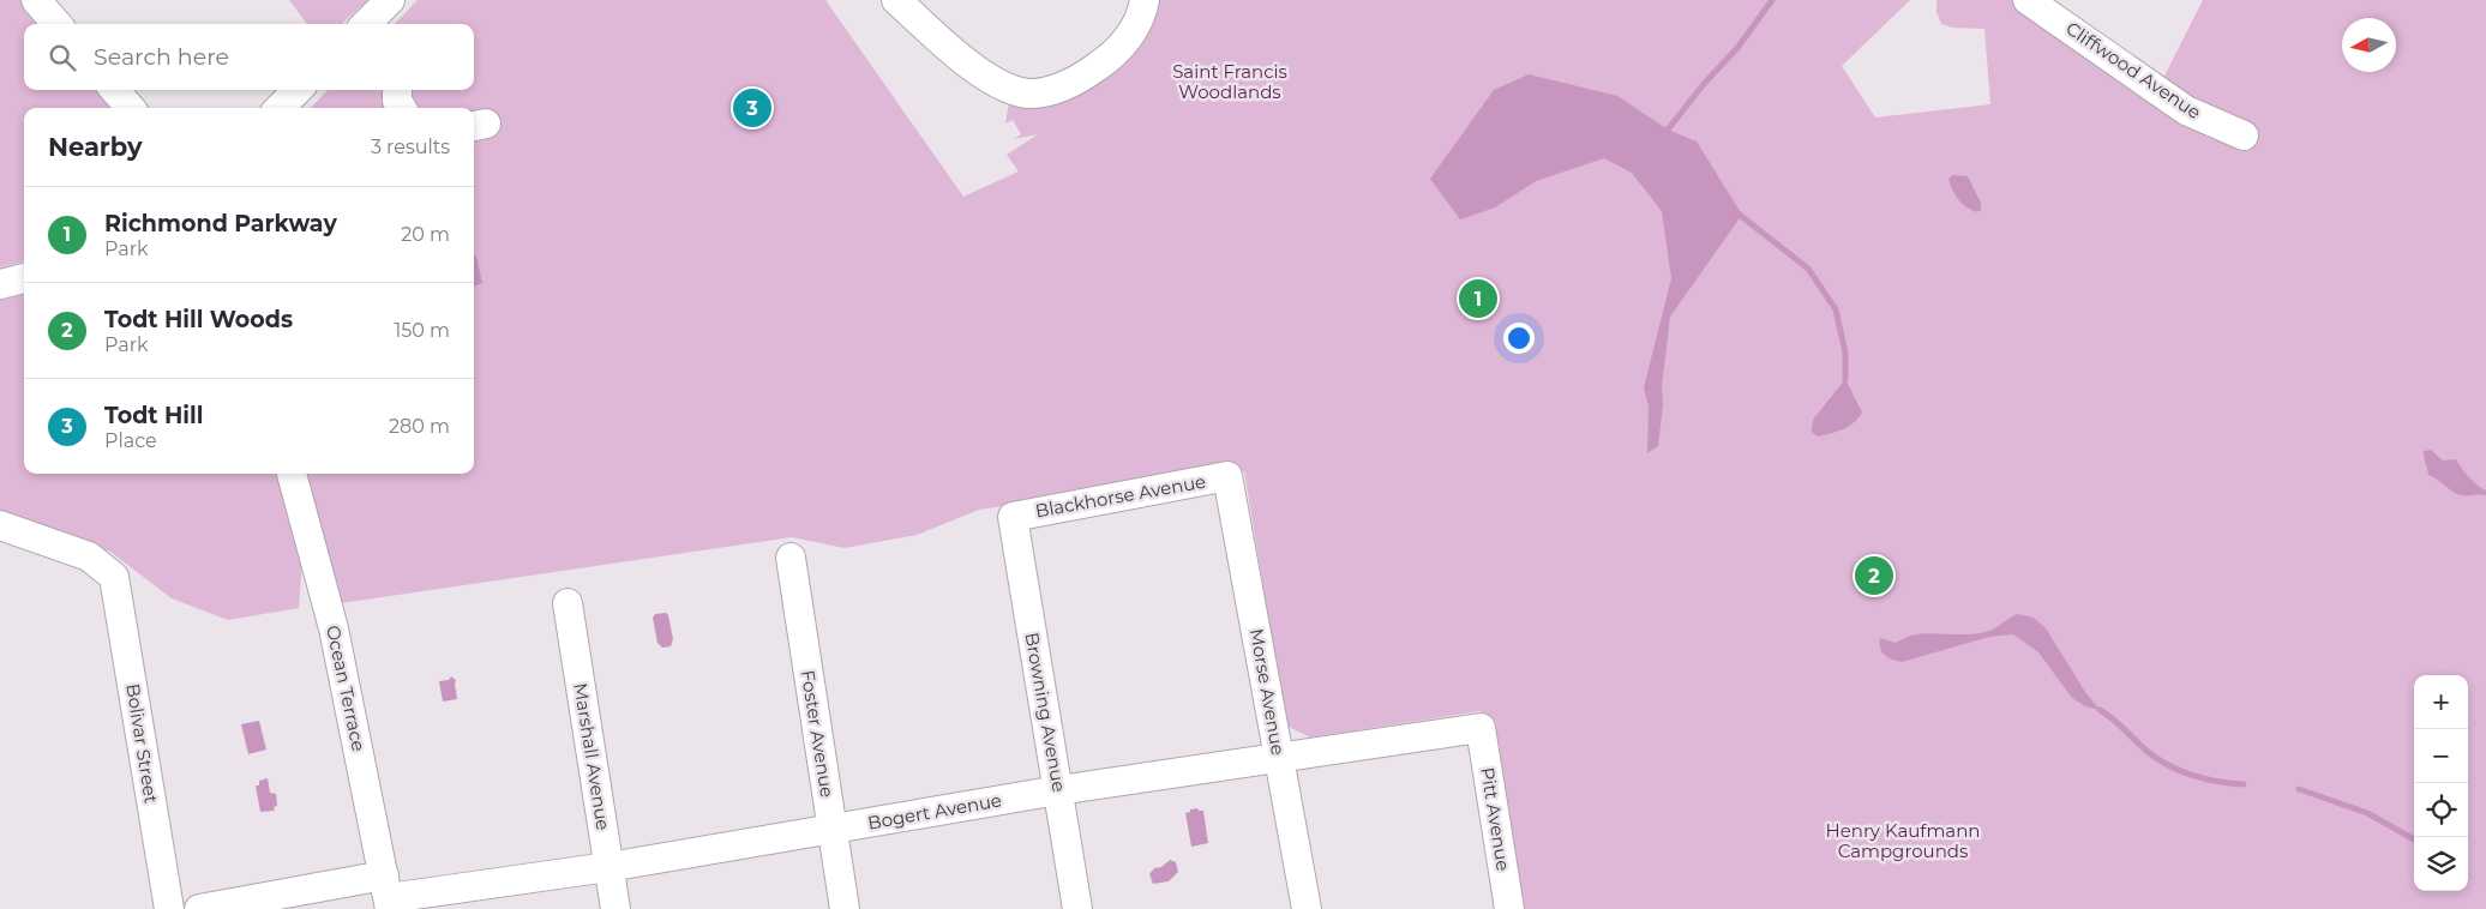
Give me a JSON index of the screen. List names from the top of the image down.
{
  "streets": {
    "street": [
      "Cliffwood Avenue",
      "Blackhorse Avenue",
      "Ocean Terrace",
      "Morse Avenue",
      "Browning Avenue",
      "Foster Avenue",
      "Bolivar Street",
      "Marshall Avenue",
      "Bogert Avenue",
      "Pitt Avenue"
    ]
  },
  "crossings": [
    ["Blackhorse Avenue", "Morse Avenue"],
    ["Blackhorse Avenue", "Browning Avenue"],
    ["Ocean Terrace", "Bogert Avenue"],
    ["Morse Avenue", "Bogert Avenue"],
    ["Browning Avenue", "Bogert Avenue"],
    ["Foster Avenue", "Bogert Avenue"],
    ["Marshall Avenue", "Bogert Avenue"],
    ["Bogert Avenue", "Pitt Avenue"]
  ],
  "parks": ["Saint Francis Woodlands", "Henry Kaufmann Campgrounds"],
  "north": "left",
  "page": {
    "search": "Search here",
    "pins": ["3", "1", "2"],
    "heading": ["Nearby", "3 results"],
    "list": [
      {
        "mark": "1",
        "name": "Richmond Parkway",
        "note": "Park",
        "value": "20 m"
      },
      {
        "mark": "2",
        "name": "Todt Hill Woods",
        "note": "Park",
        "value": "150 m"
      },
      {
        "mark": "3",
        "name": "Todt Hill",
        "note": "Place",
        "value": "280 m"
      }
    ],
    "map_buttons": ["+", "−"]
  }
}
